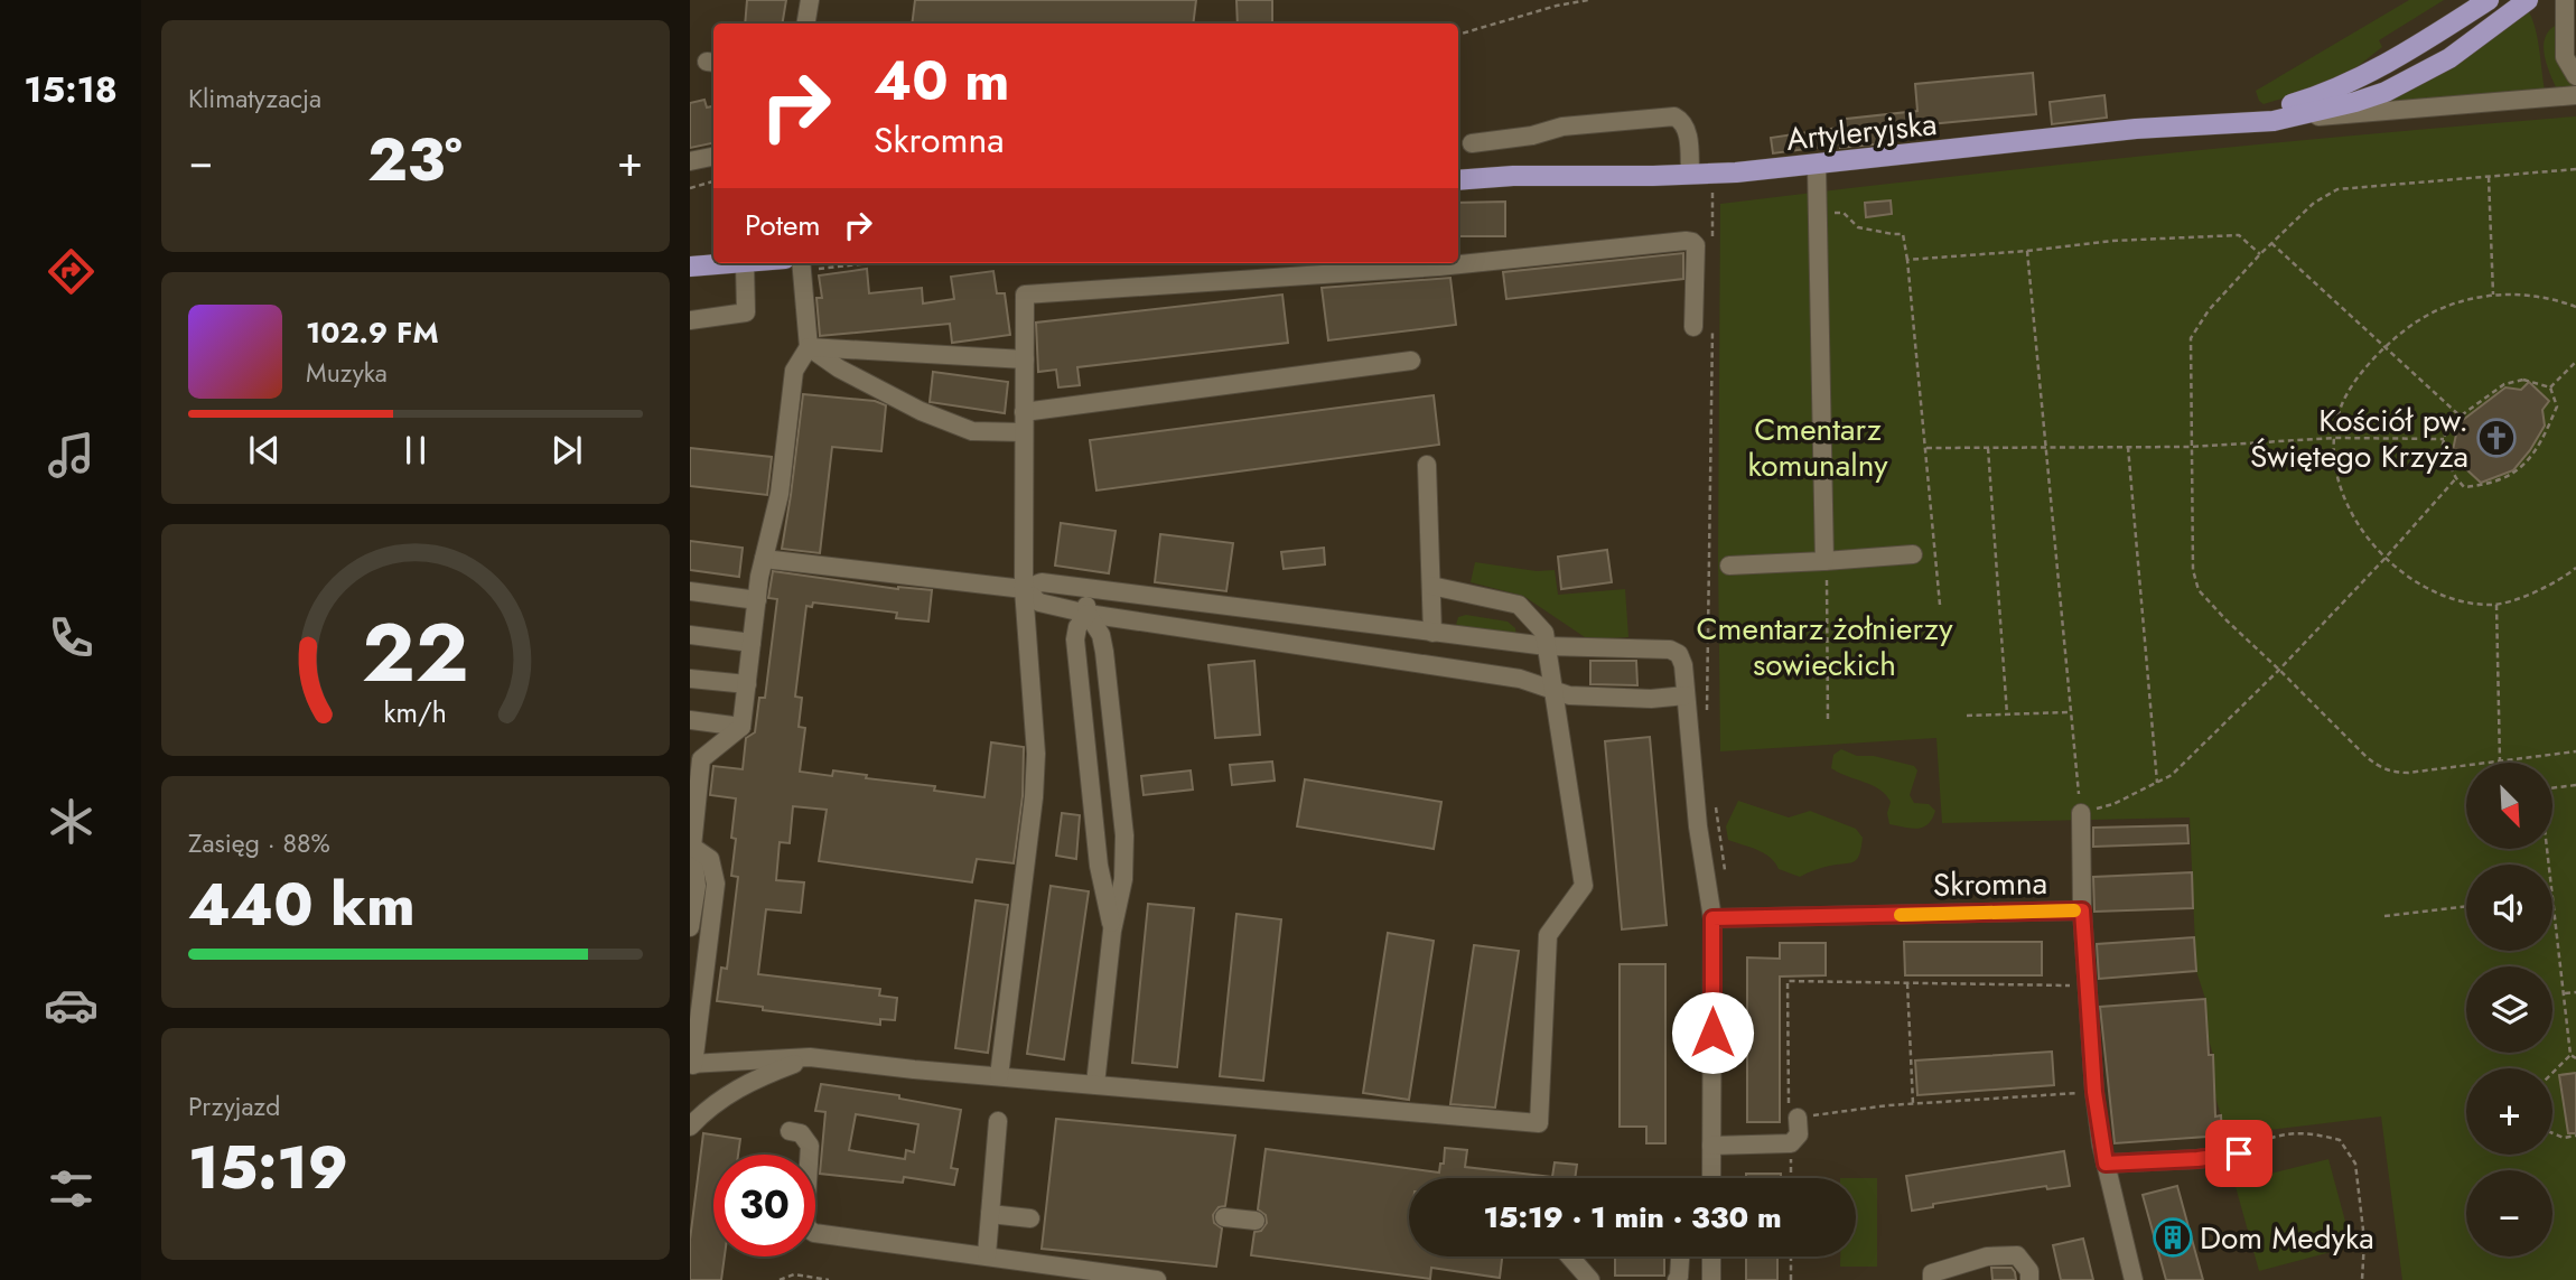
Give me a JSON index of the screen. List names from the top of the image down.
{
  "streets": {
    "main road": ["Artyleryjska"],
    "street": ["Skromna"]
  },
  "parks": ["Cmentarz komunalny", "Cmentarz żołnierzy sowieckich"],
  "places": {
    "church": ["Kościół pw. Świętego Krzyża"],
    "building": ["Dom Medyka"]
  },
  "north": "bottom right",
  "page": {
    "tabs": "15:18",
    "tile": [
      "Klimatyzacja",
      ["Zasięg · 88%", "440 km"],
      ["Przyjazd", "15:19"]
    ],
    "turn": ["40 m", "Skromna"],
    "heat": ["−", "23°", "+"],
    "then": "Potem",
    "song": ["102.9 FM", "Muzyka"],
    "map_buttons": ["+", "−"],
    "limit": "30",
    "trip": "15:19 · 1 min · 330 m",
    "gauge": ["22", "km/h"]
  }
}
